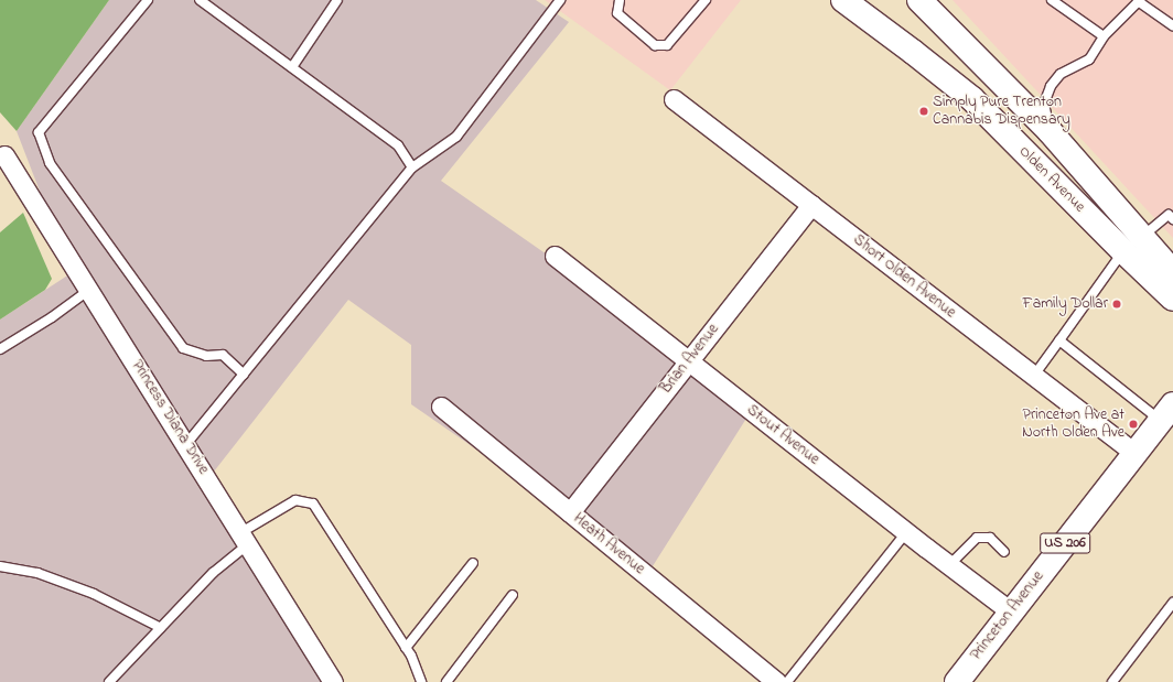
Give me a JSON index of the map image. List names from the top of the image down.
{
  "streets": {
    "main road": ["Olden Avenue", "US 206", "Princeton Avenue"],
    "street": [
      "Short Olden Avenue",
      "Brian Avenue",
      "Princess Diana Drive",
      "Stout Avenue",
      "Heath Avenue"
    ]
  },
  "crossings": [
    ["Short Olden Avenue", "Brian Avenue"],
    ["Short Olden Avenue", "Princeton Avenue"],
    ["Brian Avenue", "Stout Avenue"],
    ["Brian Avenue", "Heath Avenue"],
    ["Stout Avenue", "Princeton Avenue"]
  ],
  "places": ["Simply Pure Trenton Cannabis Dispensary", "Family Dollar", "Princeton Ave at North Olden Ave"]
}
